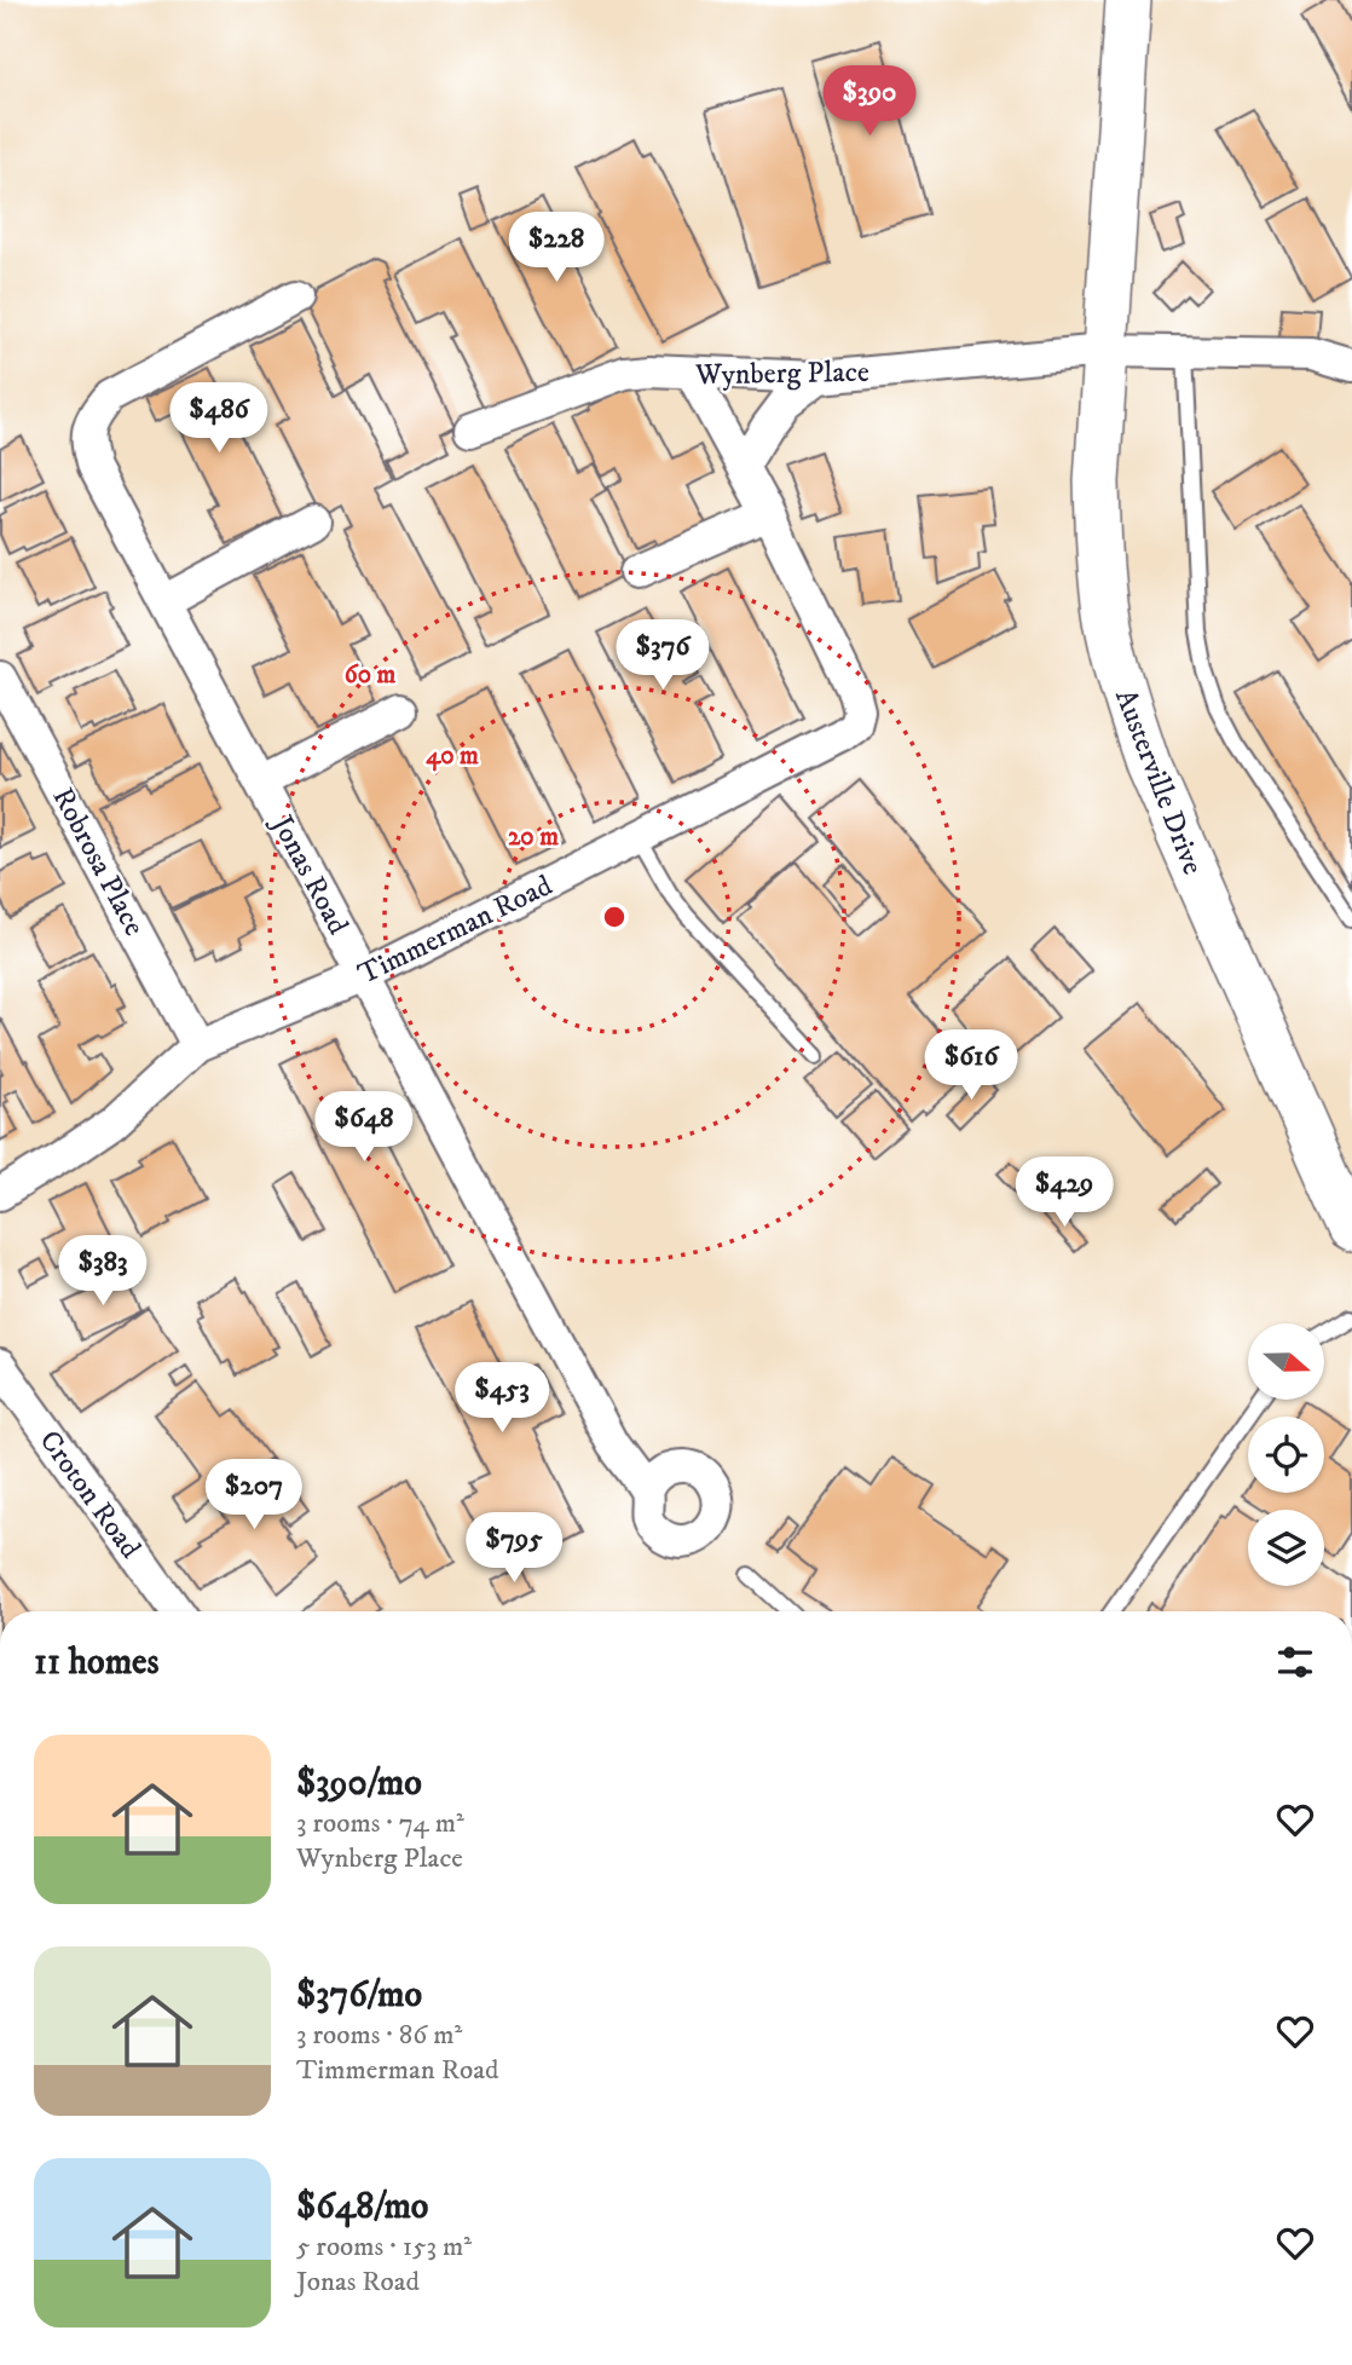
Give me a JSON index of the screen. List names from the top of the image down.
{
  "streets": {
    "street": [
      "Wynberg Place",
      "Austerville Drive",
      "Robrosa Place",
      "Jonas Road",
      "Timmerman Road",
      "Croton Road"
    ]
  },
  "crossings": [
    ["Wynberg Place", "Austerville Drive"],
    ["Wynberg Place", "Timmerman Road"],
    ["Robrosa Place", "Timmerman Road"],
    ["Jonas Road", "Timmerman Road"]
  ],
  "north": "right",
  "page": {
    "price": [
      "$390",
      "$228",
      "$486",
      "$376",
      "$616",
      "$648",
      "$429",
      "$383",
      "$453",
      "$207",
      "$795"
    ],
    "heading": "11 homes",
    "list": [
      {
        "name": "$390/mo",
        "note": "3 rooms · 74 m² · Wynberg Place"
      },
      {
        "name": "$376/mo",
        "note": "3 rooms · 86 m² · Timmerman Road"
      },
      {
        "name": "$648/mo",
        "note": "5 rooms · 153 m² · Jonas Road"
      }
    ]
  },
  "rings": ["60 m", "40 m", "20 m"]
}
